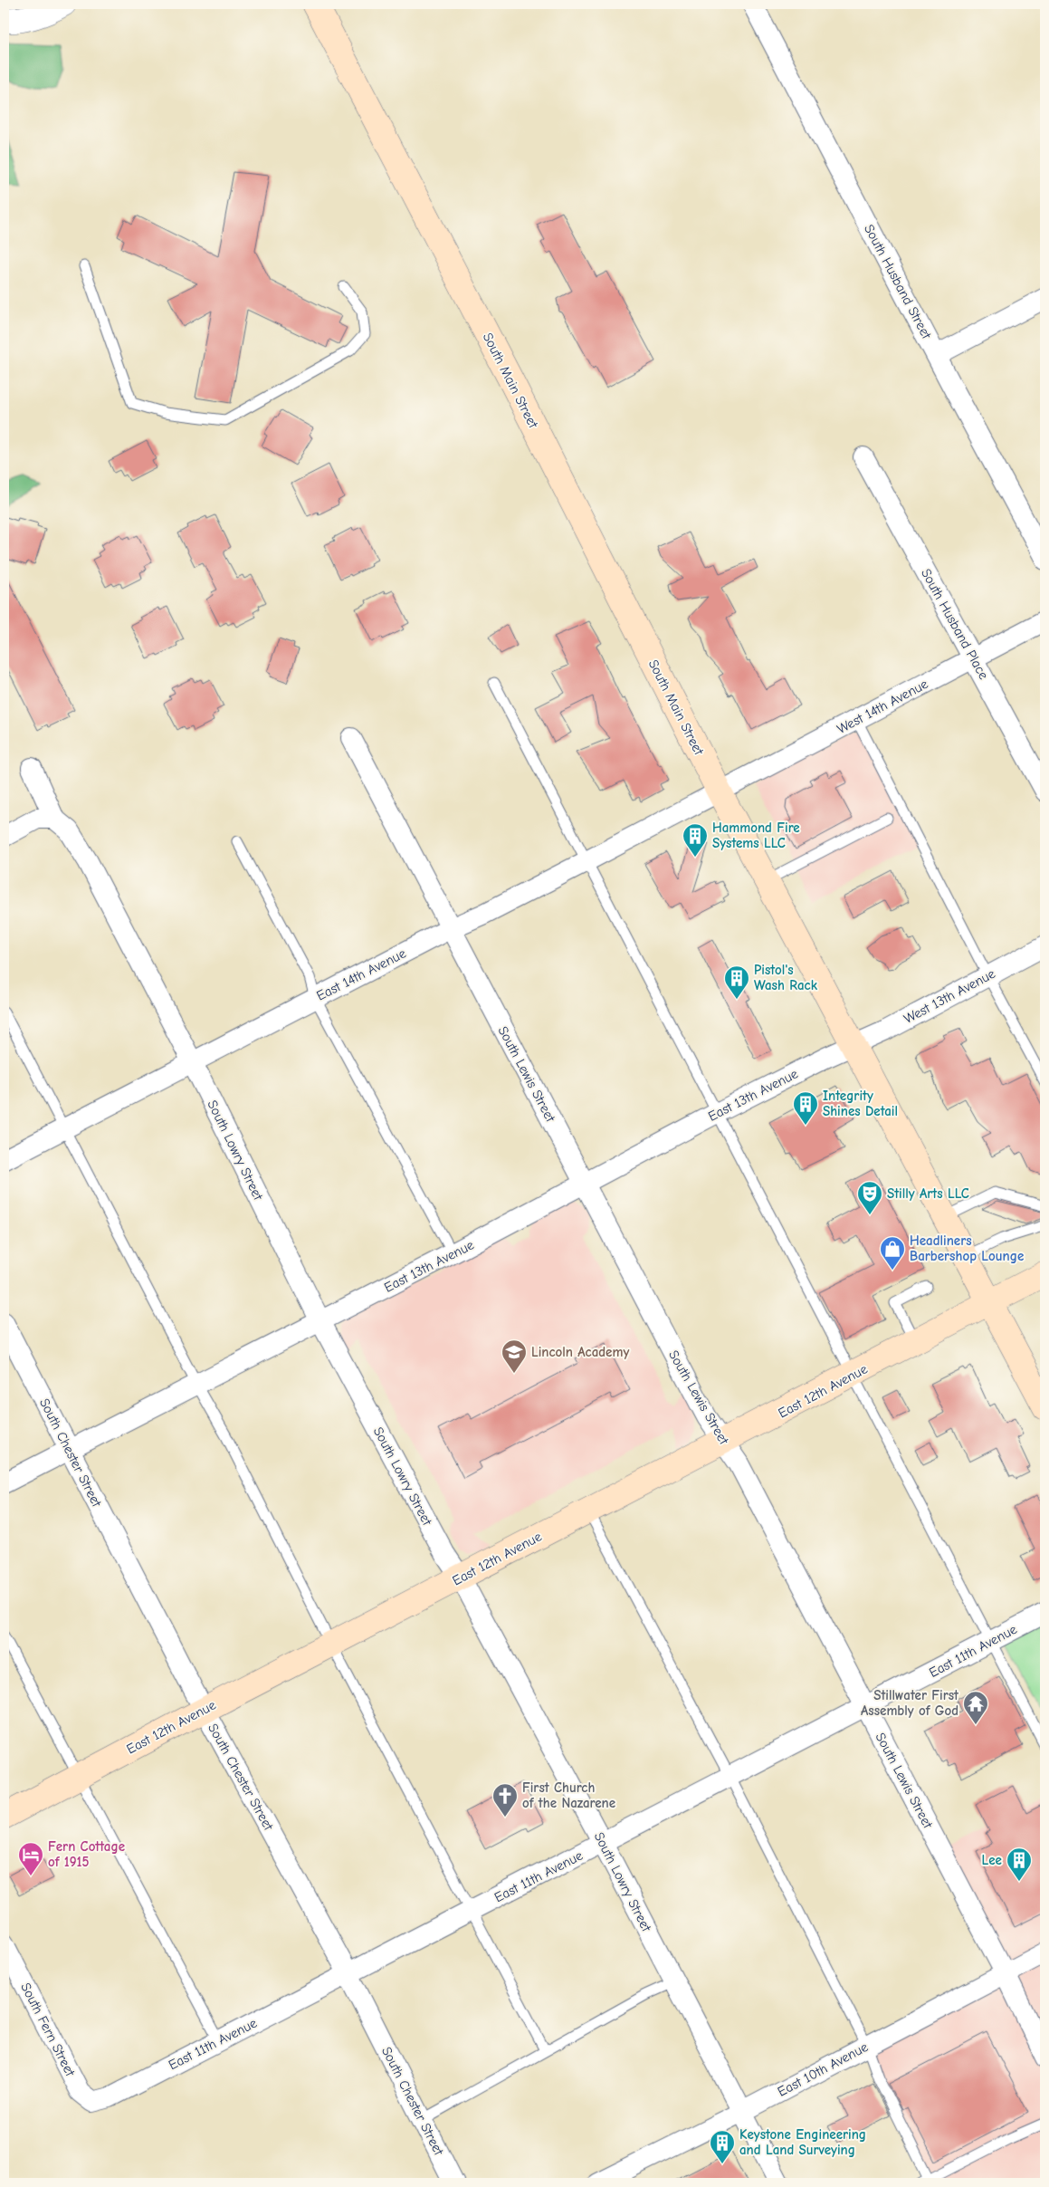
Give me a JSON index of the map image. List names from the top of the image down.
{
  "streets": {
    "main road": ["South Main Street", "East 12th Avenue"],
    "street": [
      "South Husband Street",
      "South Husband Place",
      "West 14th Avenue",
      "East 14th Avenue",
      "West 13th Avenue",
      "South Lewis Street",
      "East 13th Avenue",
      "South Lowry Street",
      "South Chester Street",
      "East 11th Avenue",
      "South Fern Street",
      "East 10th Avenue"
    ]
  },
  "crossings": [
    ["South Main Street", "West 14th Avenue"],
    ["South Main Street", "East 14th Avenue"],
    ["South Main Street", "West 13th Avenue"],
    ["South Main Street", "East 13th Avenue"],
    ["South Main Street", "East 12th Avenue"],
    ["South Husband Place", "West 14th Avenue"],
    ["West 14th Avenue", "East 14th Avenue"],
    ["East 14th Avenue", "South Lewis Street"],
    ["East 14th Avenue", "South Lowry Street"],
    ["West 13th Avenue", "East 13th Avenue"],
    ["South Lewis Street", "East 13th Avenue"],
    ["South Lewis Street", "East 12th Avenue"],
    ["South Lewis Street", "East 11th Avenue"],
    ["South Lewis Street", "East 10th Avenue"],
    ["East 13th Avenue", "South Lowry Street"],
    ["East 13th Avenue", "South Chester Street"],
    ["South Lowry Street", "East 12th Avenue"],
    ["South Lowry Street", "East 11th Avenue"],
    ["South Lowry Street", "East 10th Avenue"],
    ["East 12th Avenue", "South Chester Street"],
    ["South Chester Street", "East 11th Avenue"],
    ["East 11th Avenue", "South Fern Street"]
  ],
  "places": {
    "building": [
      "Hammond Fire Systems LLC",
      "Pistol's Wash Rack",
      "Integrity Shines Detail",
      "Lee",
      "Keystone Engineering and Land Surveying"
    ],
    "theatre": ["Stilly Arts LLC"],
    "shop": ["Headliners Barbershop Lounge"],
    "school or university": ["Lincoln Academy"],
    "temple": ["Stillwater First Assembly of God"],
    "church": ["First Church of the Nazarene"],
    "hotel": ["Fern Cottage of 1915"]
  }
}
